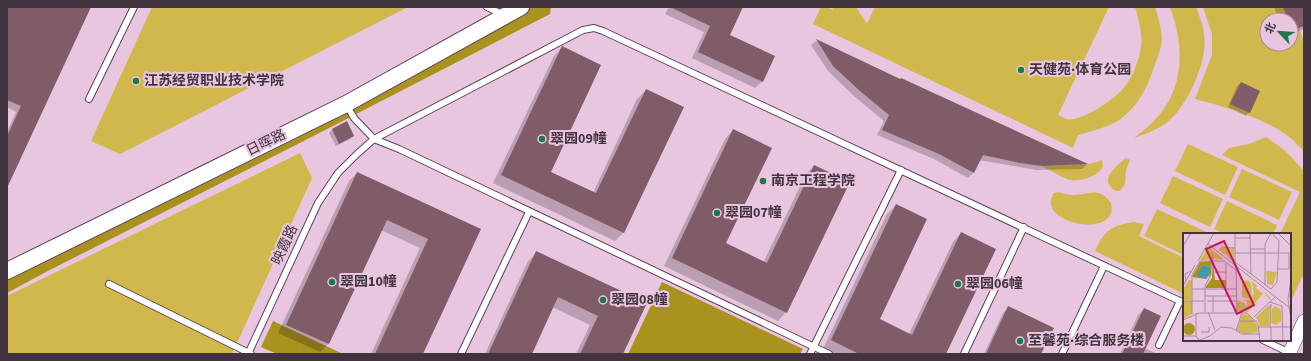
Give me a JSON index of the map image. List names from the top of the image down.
{
  "streets": {
    "street": ["日晖路"],
    "lane": ["映霞路"]
  },
  "places": [
    "天健苑·体育公园",
    "江苏经贸职业技术学院",
    "翠园09幢",
    "南京工程学院",
    "翠园07幢",
    "翠园10幢",
    "翠园06幢",
    "翠园08幢",
    "至馨苑·综合服务楼"
  ],
  "north": "top left"
}
